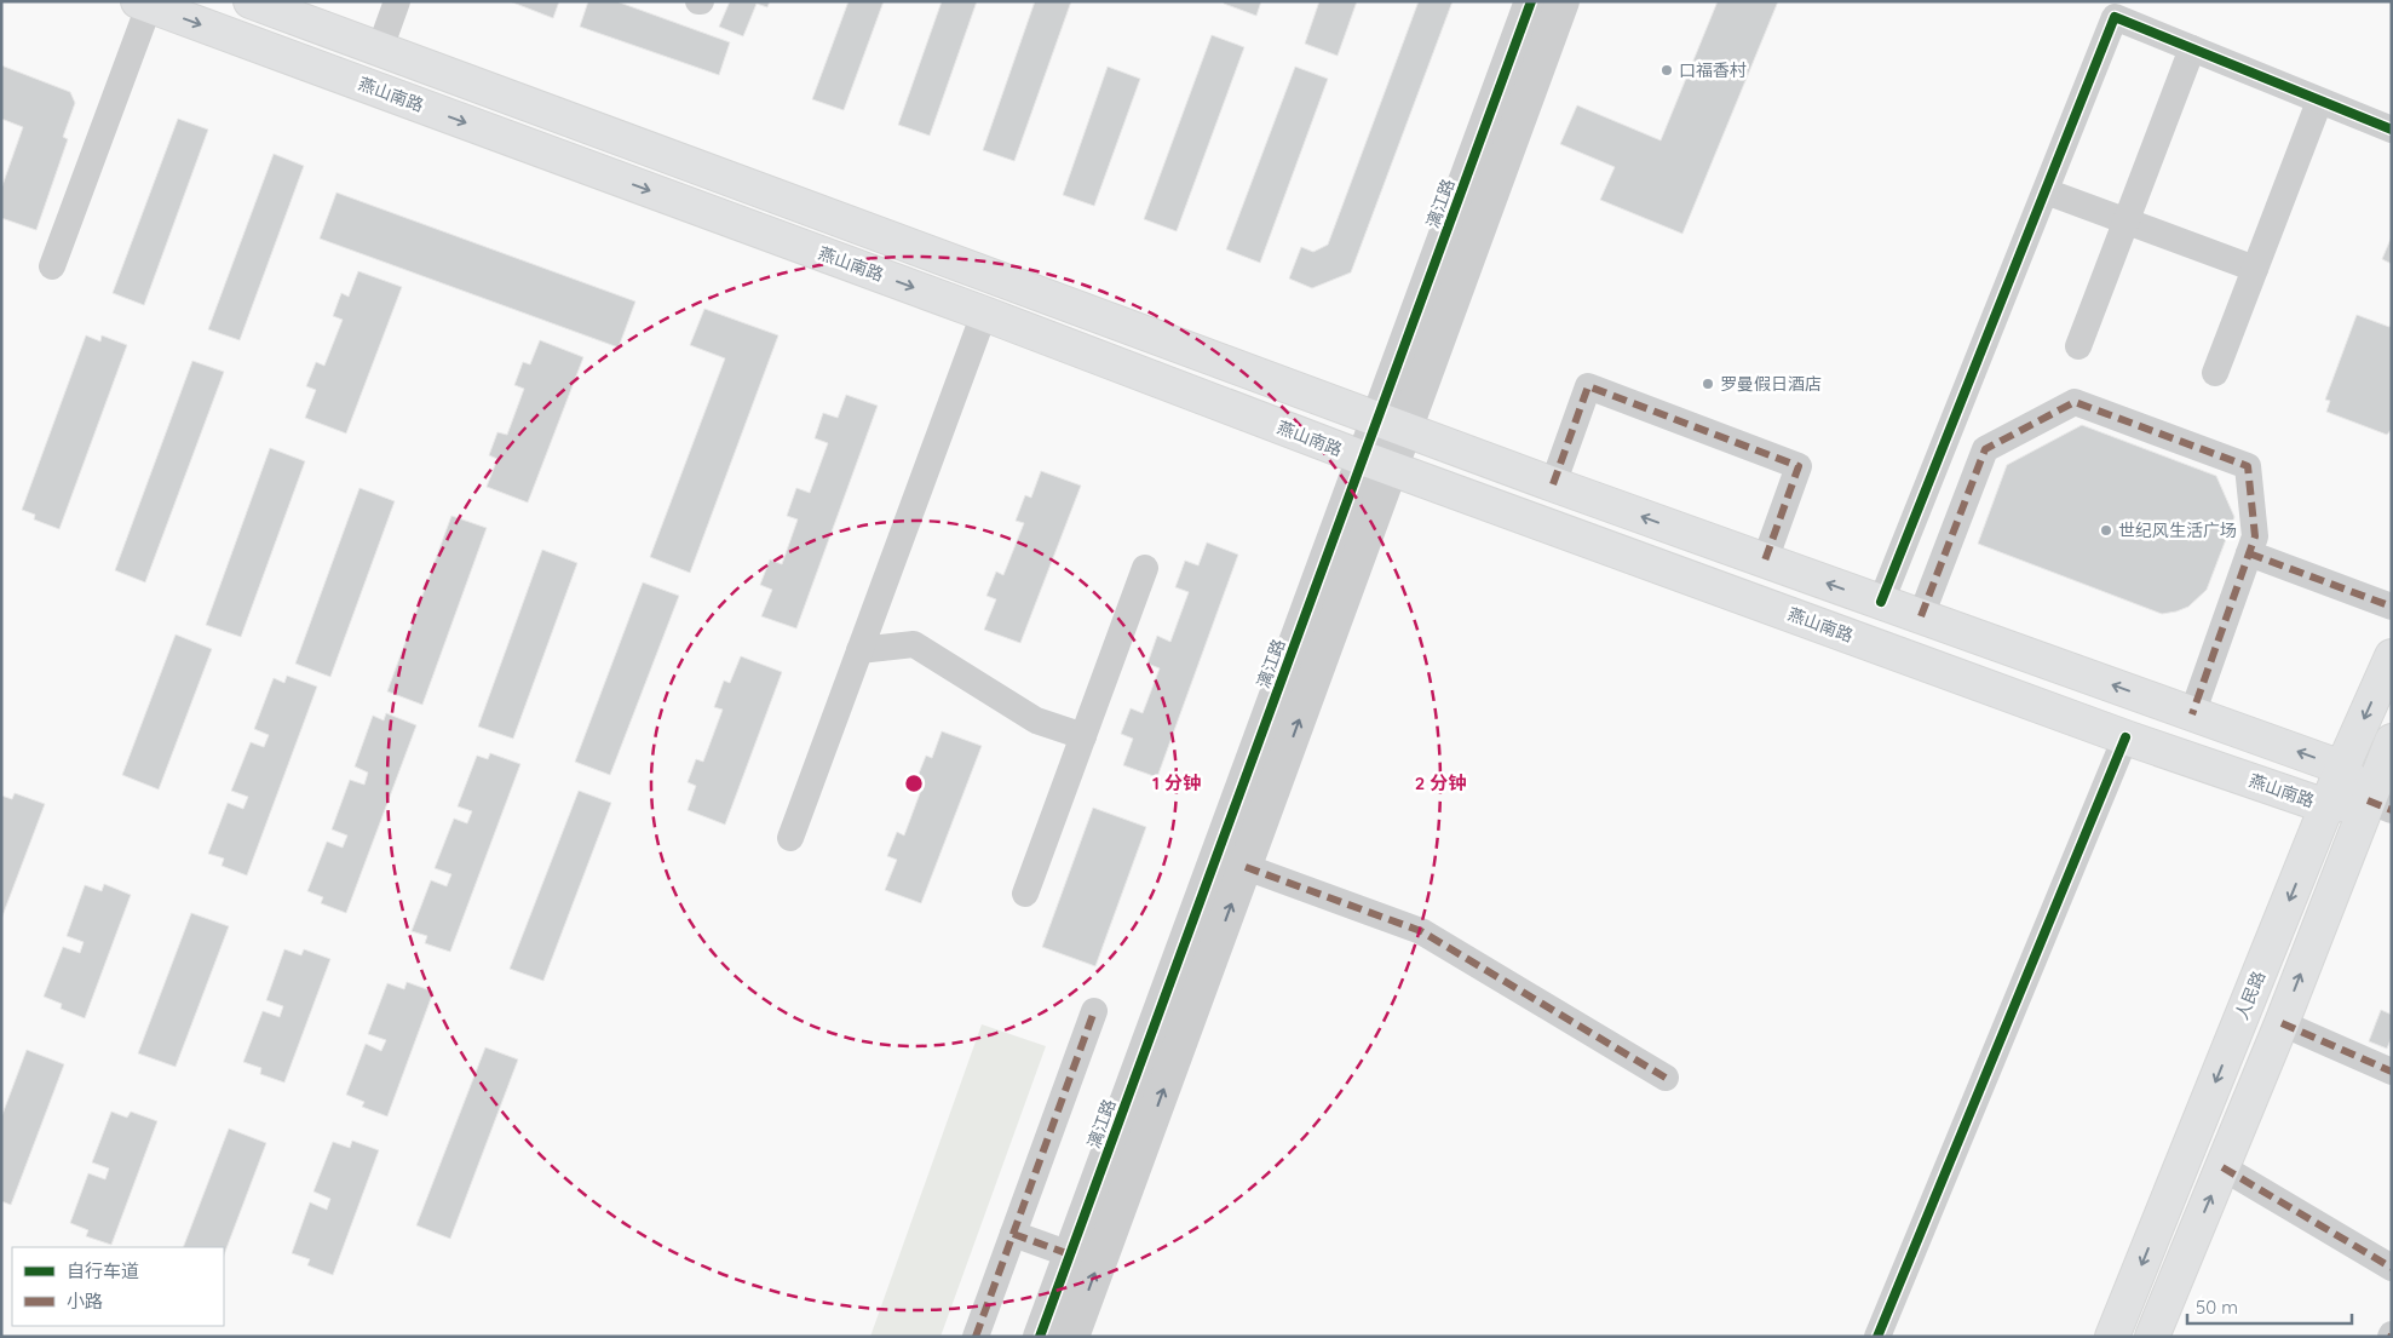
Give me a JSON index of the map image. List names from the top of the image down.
{
  "streets": {
    "main road": ["燕山南路", "人民路"],
    "street": ["漓江路"]
  },
  "crossings": [
    ["燕山南路", "漓江路"],
    ["燕山南路", "人民路"]
  ],
  "places": ["口福香村", "罗曼假日酒店", "世纪风生活广场"],
  "legend": ["自行车道", "小路"],
  "scale_bar": "50 m",
  "rings": ["1 分钟", "2 分钟"]
}
